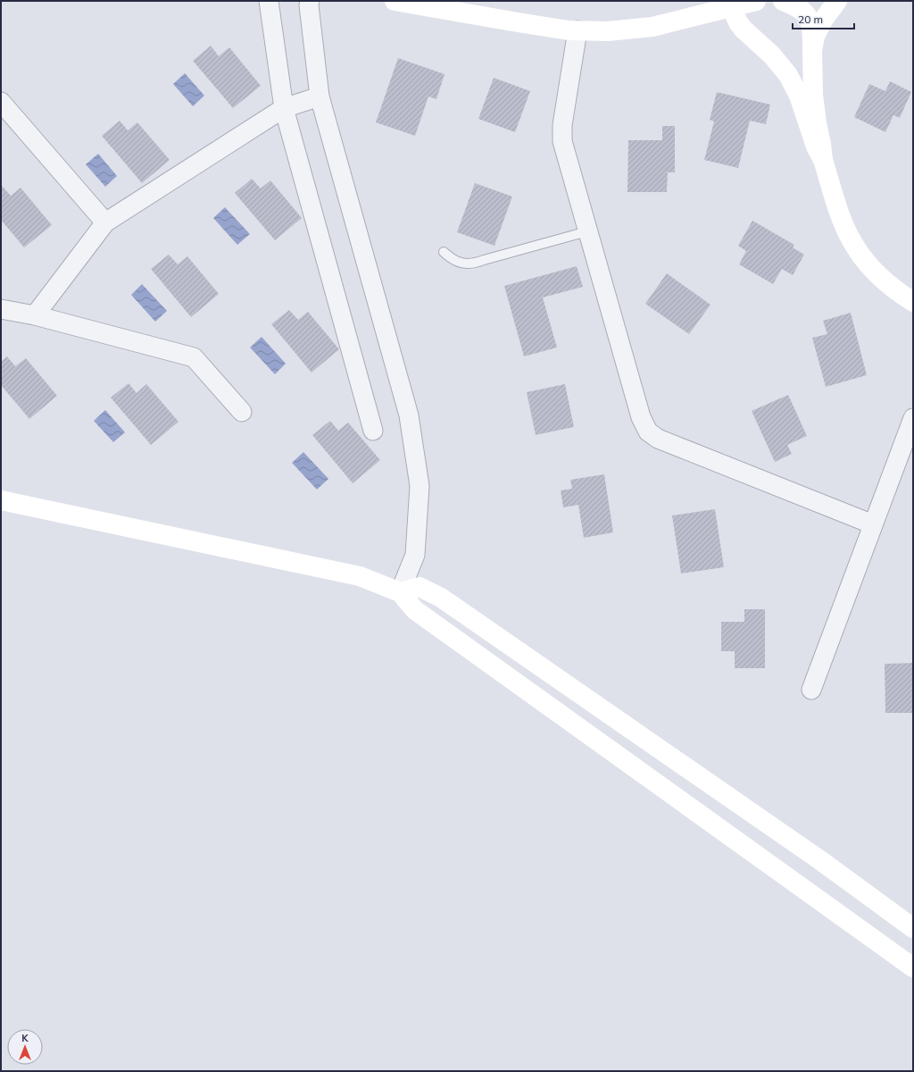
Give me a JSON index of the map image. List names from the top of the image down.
{
  "scale_bar": "20 m",
  "north": "top"
}
